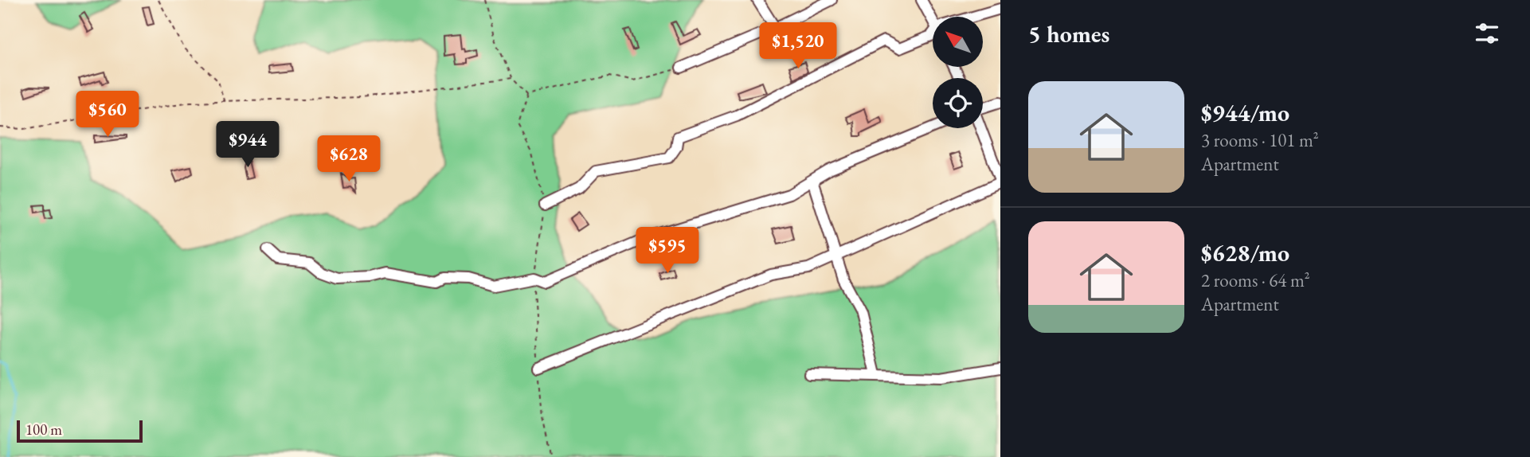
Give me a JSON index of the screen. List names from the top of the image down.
{
  "scale_bar": "100 m",
  "north": "top left",
  "page": {
    "heading": "5 homes",
    "price": [
      "$1,520",
      "$560",
      "$944",
      "$628",
      "$595"
    ],
    "list": [
      {
        "name": "$944/mo",
        "note": "3 rooms · 101 m² · Apartment"
      },
      {
        "name": "$628/mo",
        "note": "2 rooms · 64 m² · Apartment"
      }
    ],
    "scale": "100 m"
  }
}
